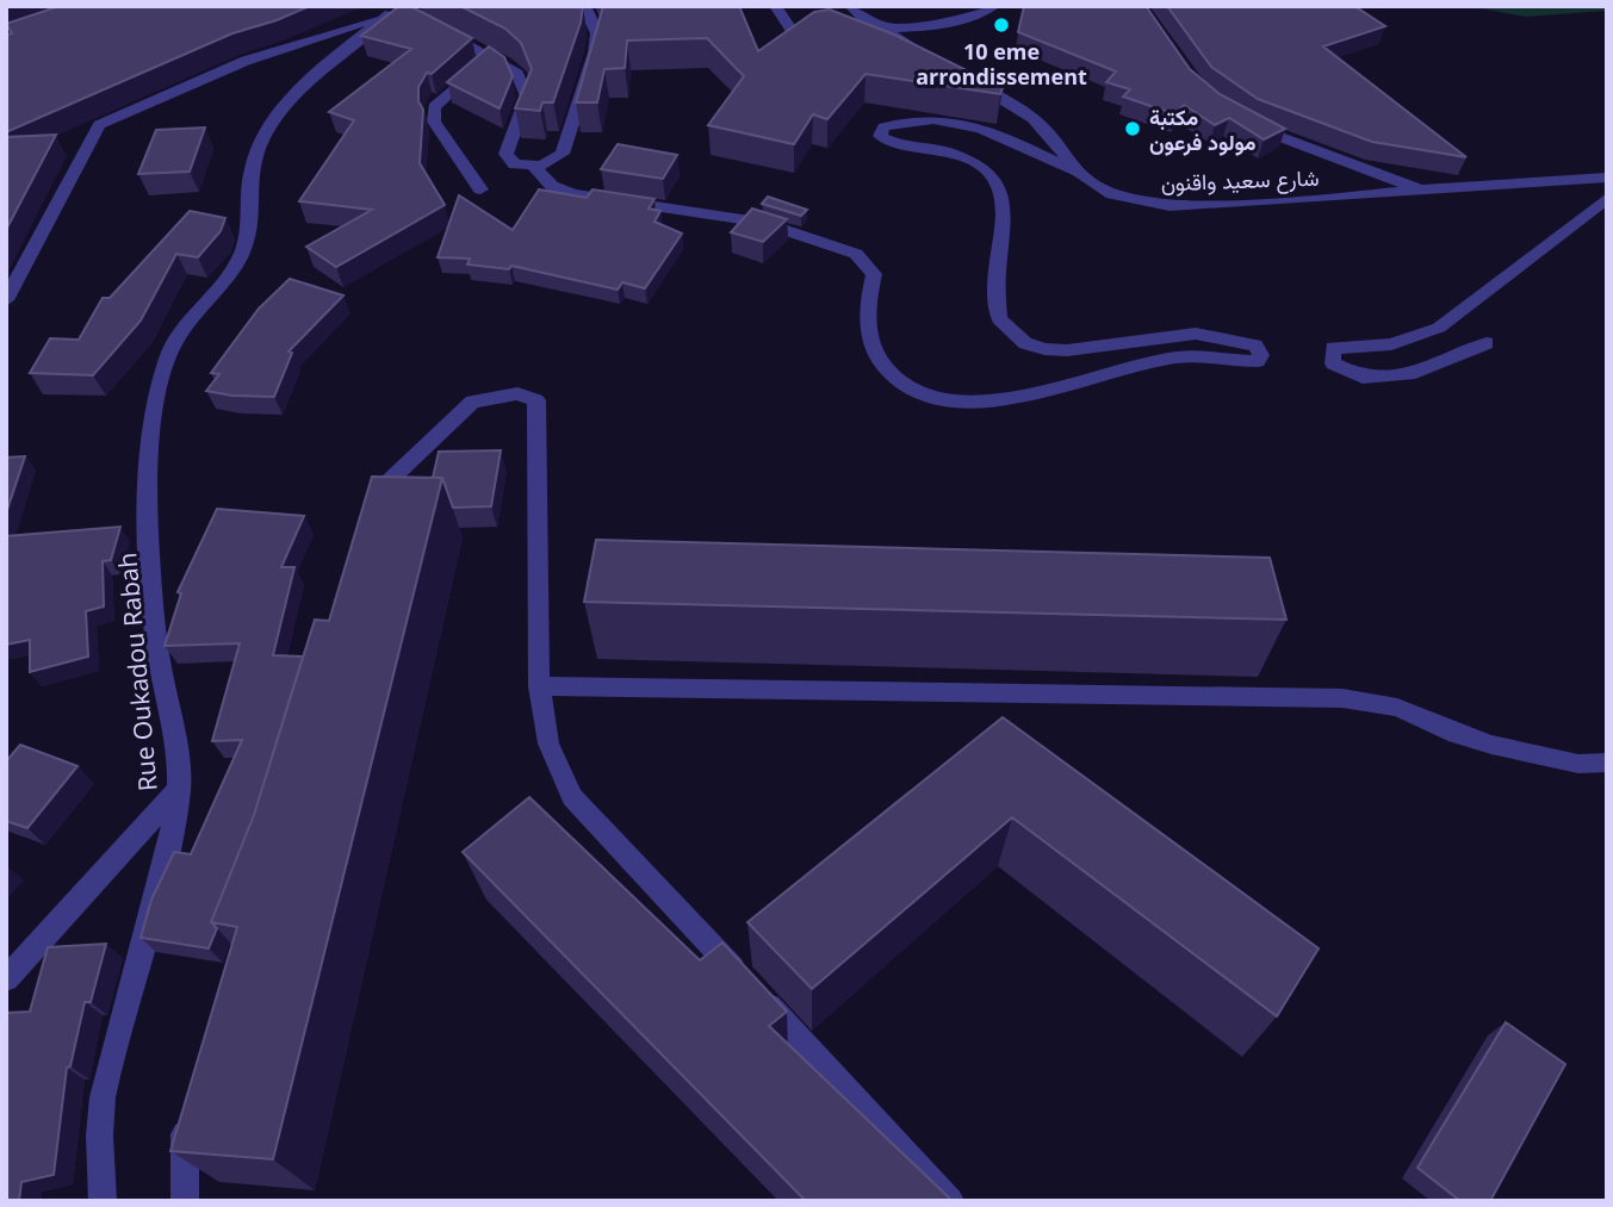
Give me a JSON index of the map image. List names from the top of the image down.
{
  "streets": {
    "street": ["شارع سعيد واقنون", "Rue Oukadou Rabah"]
  },
  "places": ["10 eme arrondissement", "مكتبة مولود فرعون"]
}
